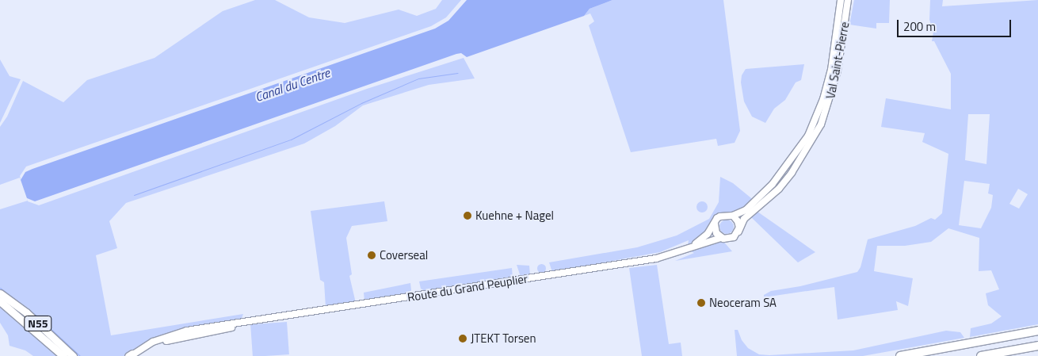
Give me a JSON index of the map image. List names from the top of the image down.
{
  "streets": {
    "highway": ["N55"],
    "main road": ["Val Saint-Pierre", "Route du Grand Peuplier"]
  },
  "crossings": [
    ["Val Saint-Pierre", "Route du Grand Peuplier"]
  ],
  "water": ["Canal du Centre"],
  "places": [
    "Kuehne + Nagel",
    "Coverseal",
    "Neoceram SA",
    "JTEKT Torsen"
  ],
  "scale_bar": "200 m"
}
